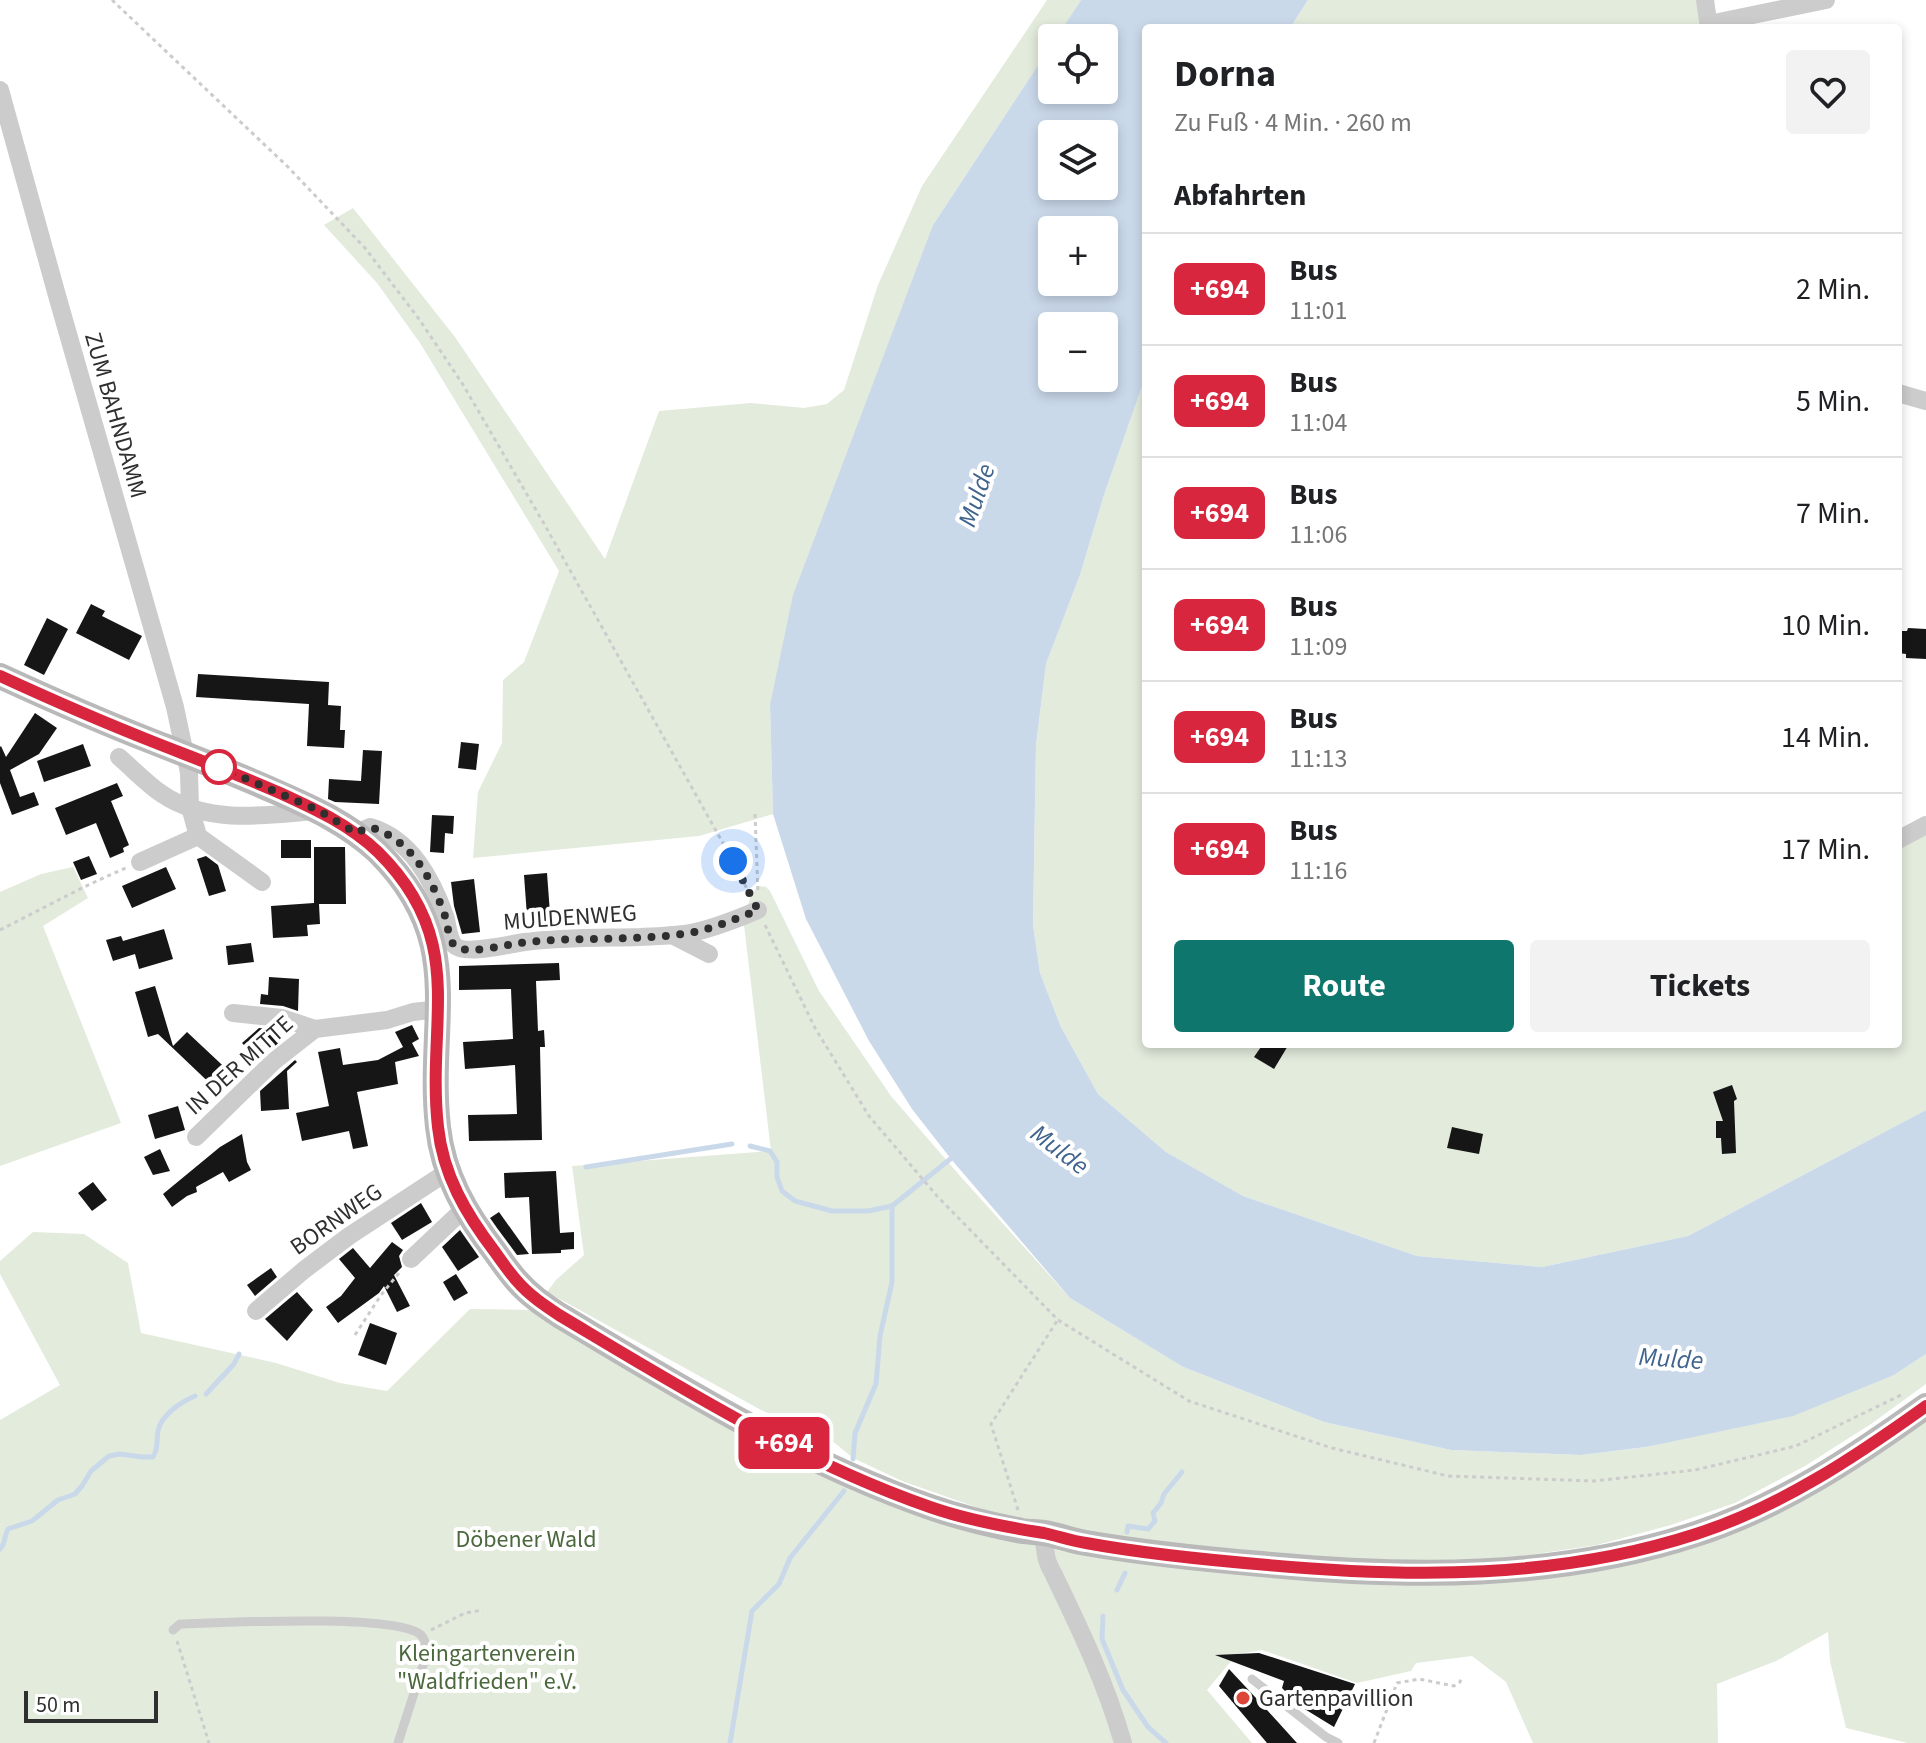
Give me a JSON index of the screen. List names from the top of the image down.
{
  "streets": {
    "street": [
      "ZUM BAHNDAMM",
      "MULDENWEG",
      "IN DER MITTE",
      "BORNWEG"
    ]
  },
  "water": ["Mulde"],
  "parks": ["Döbener Wald", "Kleingartenverein \"Waldfrieden\" e.V."],
  "places": ["Gartenpavillion"],
  "lines": ["bus line +694"],
  "scale_bar": "50 m",
  "page": {
    "on_map": "+694",
    "map_buttons": ["+", "−"],
    "heading": [
      ["Dorna", "Zu Fuß · 4 Min. · 260 m"],
      "Abfahrten"
    ],
    "list": [
      {
        "mark": "+694",
        "name": "Bus",
        "note": "11:01",
        "value": "2 Min."
      },
      {
        "mark": "+694",
        "name": "Bus",
        "note": "11:04",
        "value": "5 Min."
      },
      {
        "mark": "+694",
        "name": "Bus",
        "note": "11:06",
        "value": "7 Min."
      },
      {
        "mark": "+694",
        "name": "Bus",
        "note": "11:09",
        "value": "10 Min."
      },
      {
        "mark": "+694",
        "name": "Bus",
        "note": "11:13",
        "value": "14 Min."
      },
      {
        "mark": "+694",
        "name": "Bus",
        "note": "11:16",
        "value": "17 Min."
      }
    ],
    "buttons": ["Route", "Tickets"],
    "scale": "50 m"
  }
}
